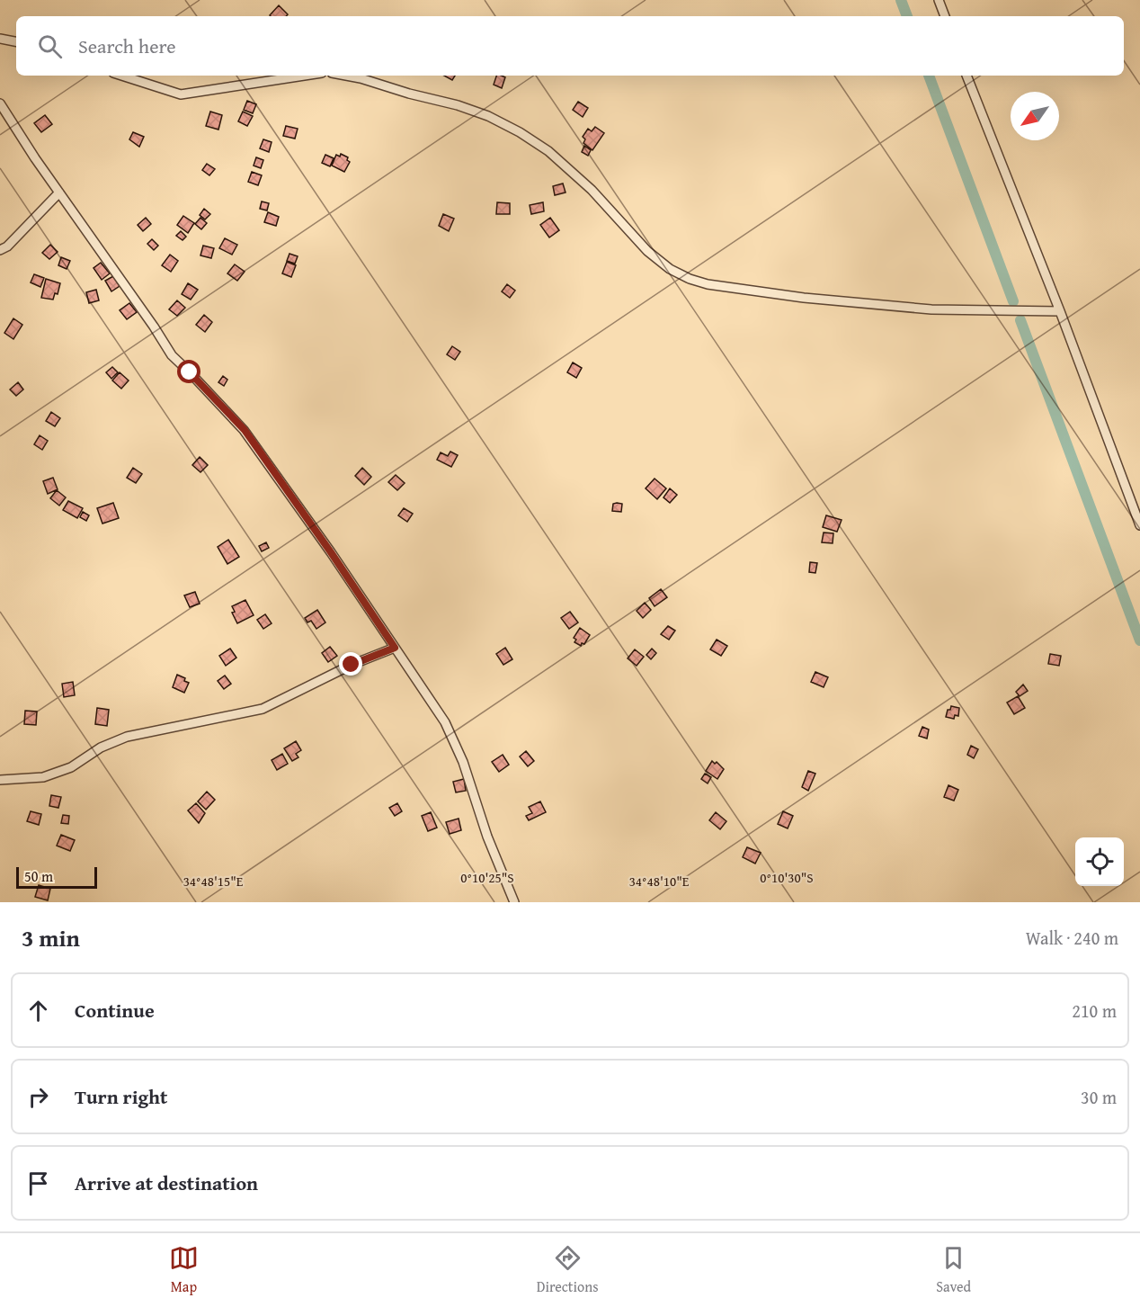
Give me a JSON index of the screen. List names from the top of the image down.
{
  "scale_bar": "50 m",
  "north": "bottom left",
  "page": {
    "search": "Search here",
    "scale": "50 m",
    "heading": ["3 min", "Walk · 240 m"],
    "list": [
      ["Continue", "210 m"],
      ["Turn right", "30 m"],
      "Arrive at destination"
    ],
    "nav": ["Map", "Directions", "Saved"]
  },
  "coordinates": [
    "0°10'25\"S",
    "0°10'30\"S",
    "34°48'15\"E",
    "34°48'10\"E"
  ]
}
